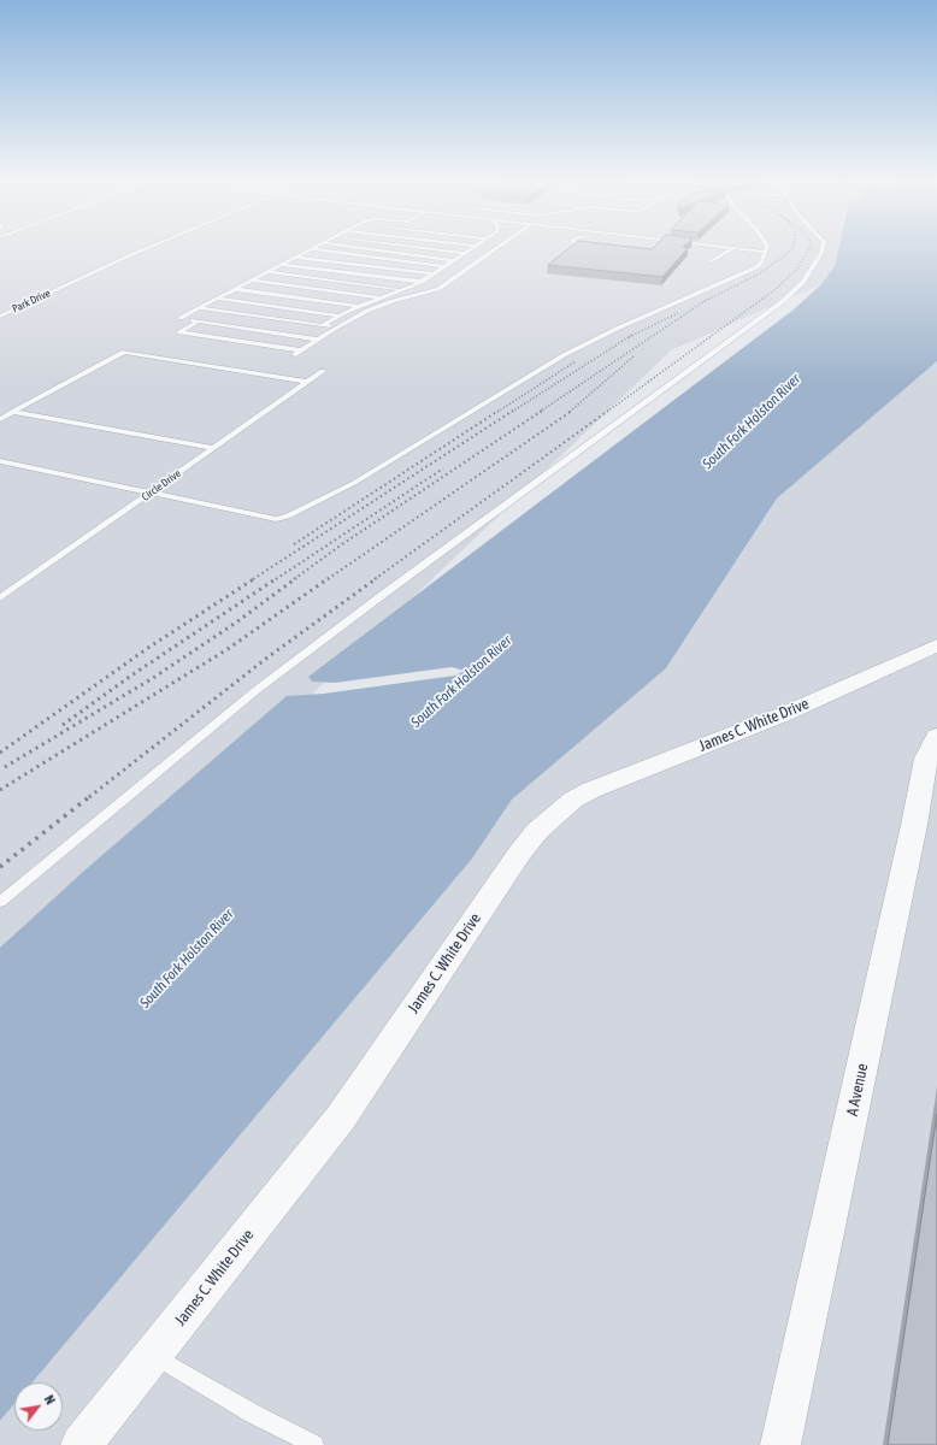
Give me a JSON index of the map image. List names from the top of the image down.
{
  "streets": {
    "street": ["James C. White Drive", "A Avenue"],
    "lane": ["Park Drive", "Circle Drive"]
  },
  "water": ["South Fork Holston River"],
  "north": "top right"
}
